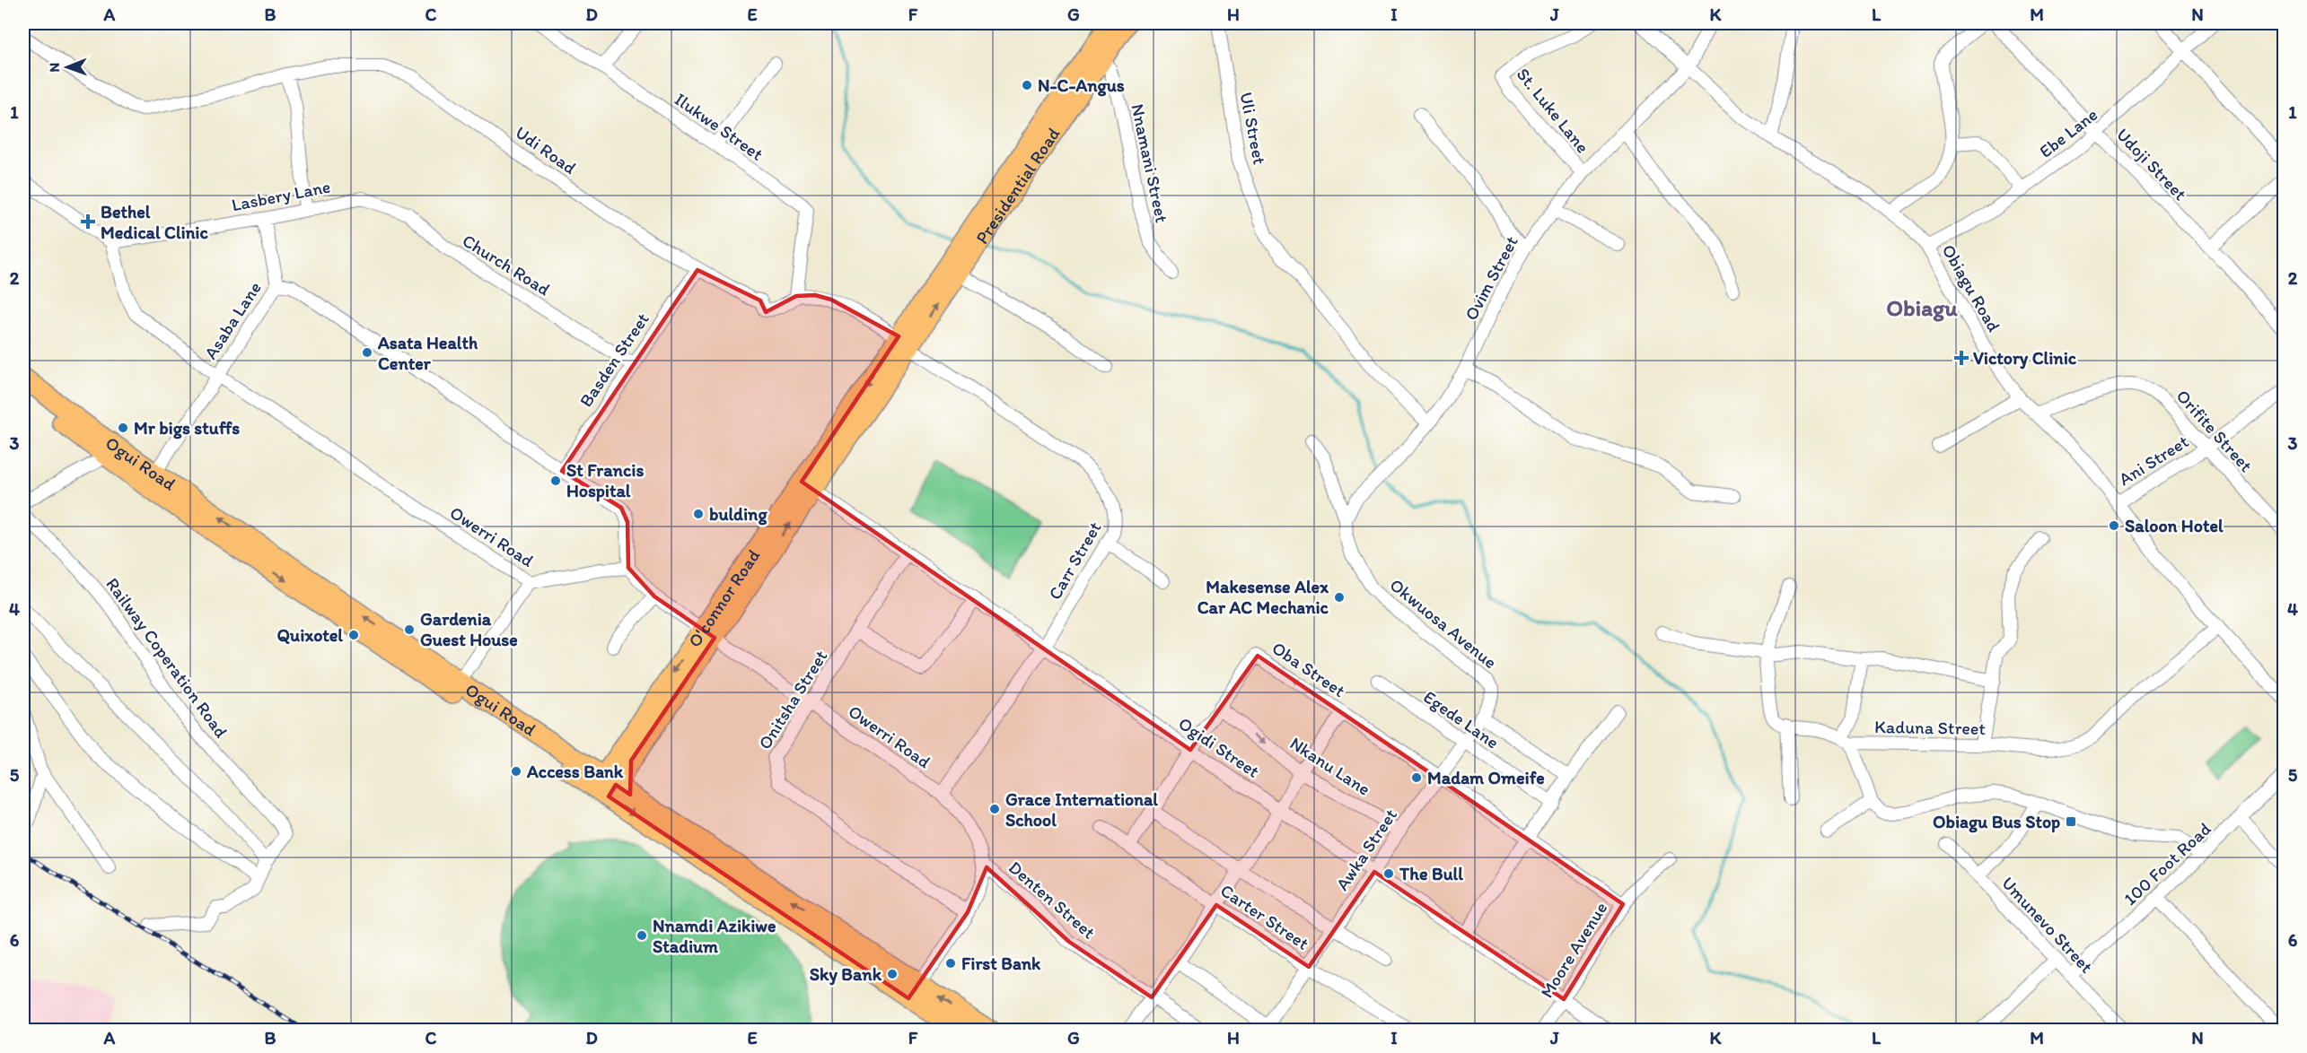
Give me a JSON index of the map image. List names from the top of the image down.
{
  "streets": {
    "main road": ["Presidential Road", "Ogui Road", "O'connor Road"],
    "street": [
      "St. Luke Lane",
      "Ilukwe Street",
      "Uli Street",
      "Ebe Lane",
      "Udi Road",
      "Nnamani Street",
      "Udoji Street",
      "Lasbery Lane",
      "Church Road",
      "Ovim Street",
      "Obiagu Road",
      "Asaba Lane",
      "Basden Street",
      "Orifite Street",
      "Ani Street",
      "Owerri Road",
      "Carr Street",
      "Okwuosa Avenue",
      "Railway Coperation Road",
      "Oba Street",
      "Onitsha Street",
      "Egede Lane",
      "Kaduna Street",
      "Ogidi Street",
      "Nkanu Lane",
      "Awka Street",
      "100 Foot Road",
      "Denten Street",
      "Carter Street",
      "Umunevo Street",
      "Moore Avenue"
    ]
  },
  "crossings": [
    ["St. Luke Lane", "Ovim Street"],
    ["Ilukwe Street", "Udi Road"],
    ["Uli Street", "Ovim Street"],
    ["Ebe Lane", "Udoji Street"],
    ["Ebe Lane", "Obiagu Road"],
    ["Udi Road", "Presidential Road"],
    ["Udi Road", "Basden Street"],
    ["Udi Road", "Carr Street"],
    ["Udi Road", "O'connor Road"],
    ["Nnamani Street", "Presidential Road"],
    ["Presidential Road", "Carr Street"],
    ["Presidential Road", "O'connor Road"],
    ["Lasbery Lane", "Church Road"],
    ["Lasbery Lane", "Owerri Road"],
    ["Church Road", "Basden Street"],
    ["Ovim Street", "Obiagu Road"],
    ["Ovim Street", "Okwuosa Avenue"],
    ["Obiagu Road", "Orifite Street"],
    ["Obiagu Road", "Ani Street"],
    ["Obiagu Road", "Kaduna Street"],
    ["Asaba Lane", "Ogui Road"],
    ["Asaba Lane", "Owerri Road"],
    ["Orifite Street", "Ani Street"],
    ["Ogui Road", "O'connor Road"],
    ["Owerri Road", "Carr Street"],
    ["Owerri Road", "O'connor Road"],
    ["Owerri Road", "Onitsha Street"],
    ["Owerri Road", "Denten Street"],
    ["Carr Street", "O'connor Road"],
    ["Carr Street", "Ogidi Street"],
    ["O'connor Road", "Ogidi Street"],
    ["Okwuosa Avenue", "Awka Street"],
    ["Oba Street", "Ogidi Street"],
    ["Oba Street", "Nkanu Lane"],
    ["Oba Street", "Awka Street"],
    ["Oba Street", "Carter Street"],
    ["Oba Street", "Moore Avenue"],
    ["Onitsha Street", "Ogidi Street"],
    ["Egede Lane", "Awka Street"],
    ["Ogidi Street", "Awka Street"],
    ["Ogidi Street", "Moore Avenue"],
    ["Nkanu Lane", "Awka Street"],
    ["Awka Street", "Carter Street"],
    ["100 Foot Road", "Umunevo Street"]
  ],
  "one_way": ["Nkanu Lane"],
  "districts": ["Obiagu"],
  "places": {
    "other": [
      "N-C-Angus",
      "Asata Health Center",
      "Mr bigs stuffs",
      "St Francis Hospital",
      "bulding",
      "Saloon Hotel",
      "Makesense Alex Car AC Mechanic",
      "Gardenia Guest House",
      "Quixotel",
      "Access Bank",
      "Madam Omeife",
      "Grace International School",
      "The Bull",
      "Nnamdi Azikiwe Stadium",
      "First Bank",
      "Sky Bank"
    ],
    "health": ["Bethel Medical Clinic", "Victory Clinic"],
    "transit": ["Obiagu Bus Stop"]
  },
  "north": "left",
  "grid": {
    "columns": [
      "A",
      "B",
      "C",
      "D",
      "E",
      "F",
      "G",
      "H",
      "I",
      "J",
      "K",
      "L",
      "M",
      "N"
    ],
    "rows": [
      "1",
      "2",
      "3",
      "4",
      "5",
      "6"
    ]
  }
}
